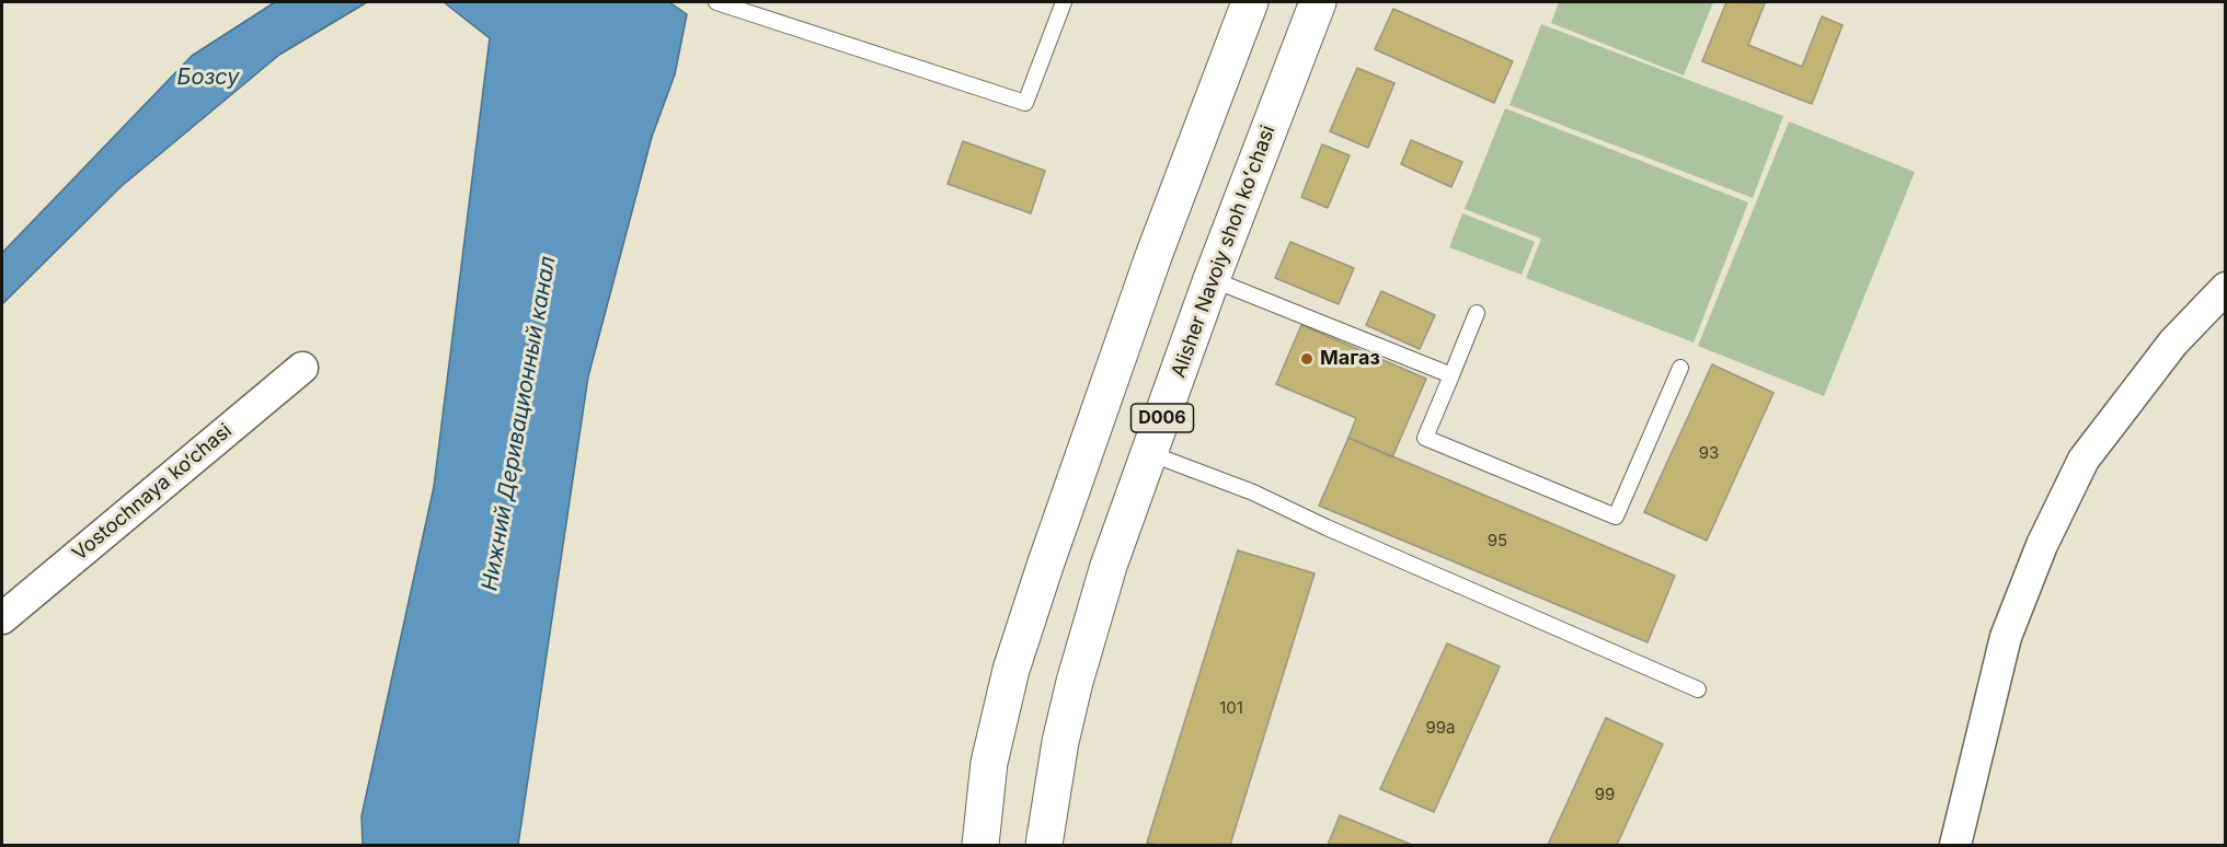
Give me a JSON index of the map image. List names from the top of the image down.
{
  "streets": {
    "main road": ["Alisher Navoiy shoh koʻchasi", "D006"],
    "street": ["Vostochnaya ko‘chasi"]
  },
  "water": ["Бозсу", "Нижний Деривационный канал"],
  "places": ["Магаз"],
  "house_numbers": [
    "93",
    "95",
    "101",
    "99a",
    "99"
  ]
}
